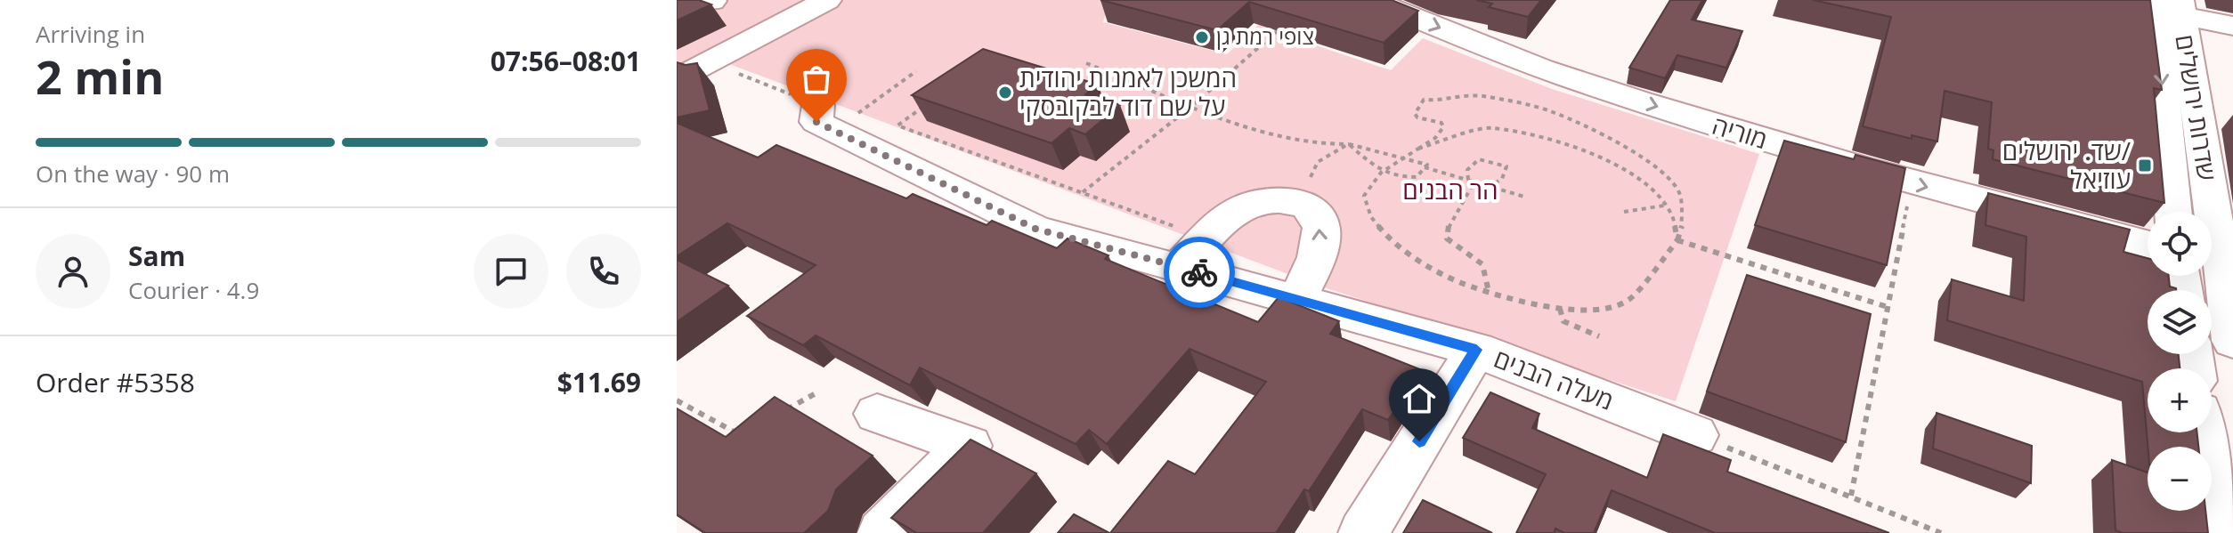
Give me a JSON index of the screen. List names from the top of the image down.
{
  "streets": {
    "street": ["שדרות ירושלים", "מוריה", "מעלה הבנים"]
  },
  "one_way": ["מוריה"],
  "parks": ["הר הבנים"],
  "places": {
    "other": ["צופי רמת גן", "המשכן לאמנות יהודית על שם דוד לבקובסקי"],
    "transit": ["שד. ירושלים/ עוזיאל"]
  },
  "page": {
    "heading": ["2 min", "Arriving in", "07:56–08:01"],
    "panel": [
      "Sam",
      "Courier · 4.9",
      "Order #5358",
      "$11.69"
    ],
    "bar": "On the way · 90 m",
    "map_buttons": ["+", "−"]
  }
}
